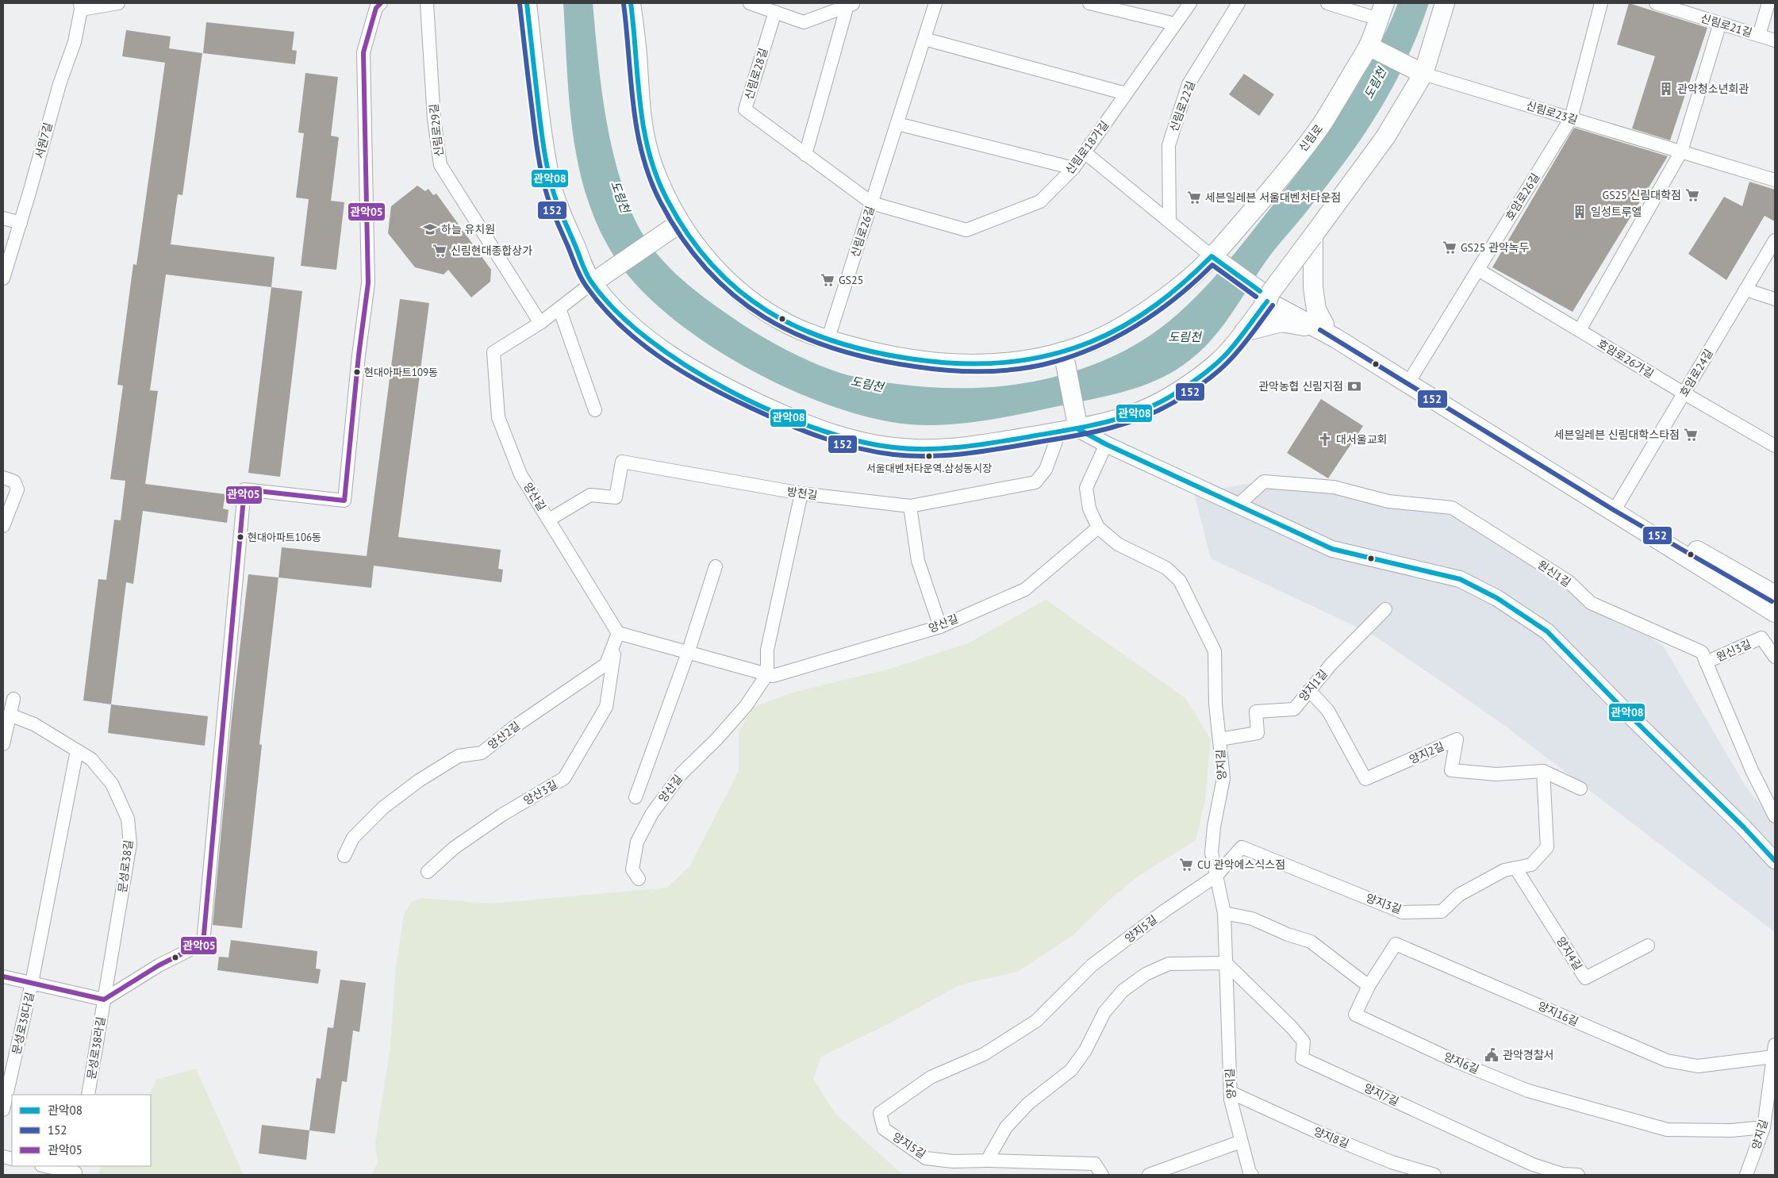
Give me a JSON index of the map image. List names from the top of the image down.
{
  "streets": {
    "main road": ["신림로"],
    "street": [
      "신림로21길",
      "신림로28길",
      "신림로22길",
      "신림로23길",
      "신림로29길",
      "서원7길",
      "신림로18가길",
      "호암로26길",
      "신림로26길",
      "호암로26가길",
      "호암로24길",
      "방천길",
      "양산길",
      "원신1길",
      "원신3길",
      "양지1길",
      "양산2길",
      "양지2길",
      "양지길",
      "양산3길",
      "문성로38길",
      "양지3길",
      "양지5길",
      "양지4길",
      "양지16길",
      "문성로38다길",
      "문성로38라길",
      "양지6길",
      "양지7길",
      "양지8길"
    ]
  },
  "crossings": [
    ["신림로28길", "신림로18가길"],
    ["신림로28길", "신림로26길"],
    ["신림로23길", "호암로26길"],
    ["신림로29길", "양산길"],
    ["신림로", "신림로26길"],
    ["신림로18가길", "신림로26길"],
    ["호암로26길", "호암로26가길"],
    ["호암로26가길", "호암로24길"],
    ["방천길", "양산길"],
    ["양산길", "양산2길"],
    ["양산길", "양지길"],
    ["양산길", "양산3길"],
    ["원신1길", "원신3길"],
    ["양지1길", "양지2길"],
    ["양지1길", "양지길"],
    ["양산2길", "양산3길"],
    ["양지2길", "양지3길"],
    ["양지길", "양지3길"],
    ["양지길", "양지5길"],
    ["양지길", "양지16길"],
    ["양지길", "양지6길"],
    ["양지길", "양지7길"],
    ["양지길", "양지8길"],
    ["문성로38길", "문성로38라길"],
    ["양지3길", "양지5길"],
    ["양지3길", "양지4길"],
    ["양지16길", "양지6길"]
  ],
  "water": ["도림천"],
  "places": {
    "building": ["관악청소년회관", "일성트루엘"],
    "supermarket": [
      "GS25 신림대학점",
      "세븐일레븐 서울대벤처타운점",
      "GS25 관악녹두",
      "신림현대종합상가",
      "GS25",
      "세븐일레븐 신림대학스타점",
      "CU 관악에스식스점"
    ],
    "school or university": ["하늘 유치원"],
    "other": ["현대아파트109동", "서울대벤처타운역.삼성동시장", "현대아파트106동"],
    "bank": ["관악농협 신림지점"],
    "church": ["대서울교회"],
    "public building": ["관악경찰서"]
  },
  "lines": ["transit line 관악08", "transit line 관악05", "transit line 152"],
  "legend": ["관악08", "152", "관악05"]
}
